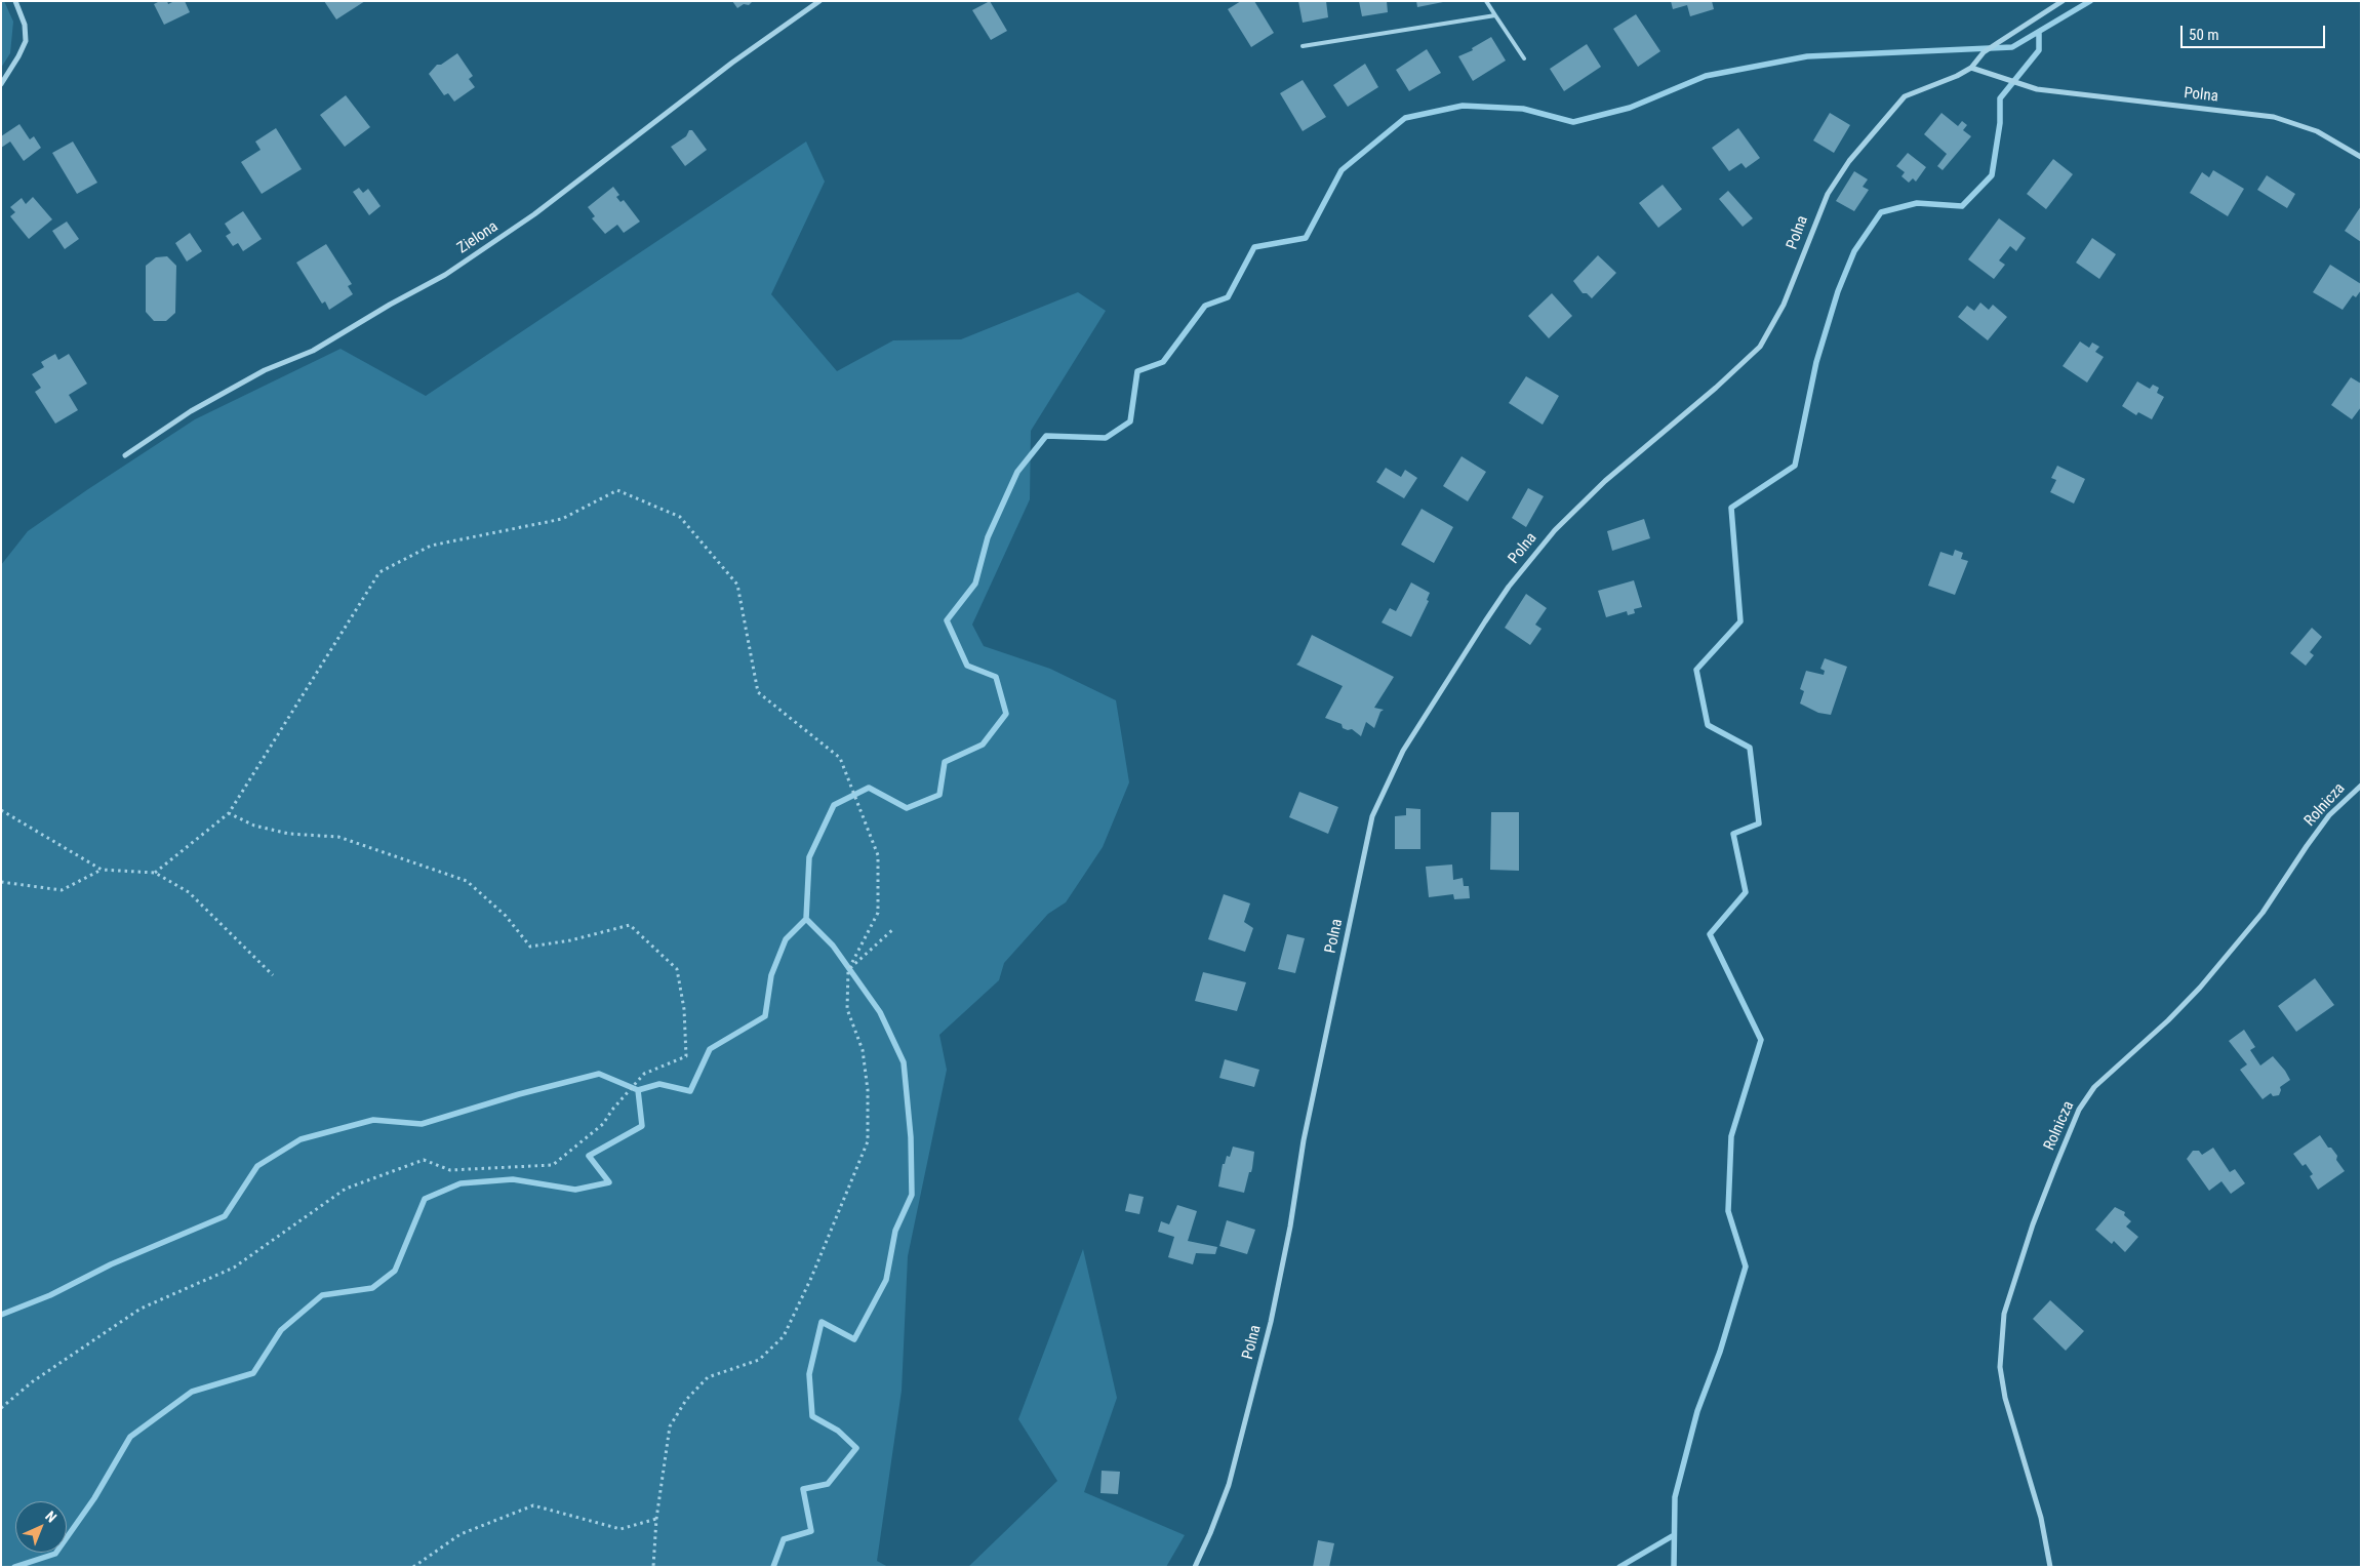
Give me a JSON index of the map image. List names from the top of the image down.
{
  "streets": {
    "street": ["Polna", "Zielona", "Rolnicza"]
  },
  "scale_bar": "50 m",
  "north": "top right"
}
